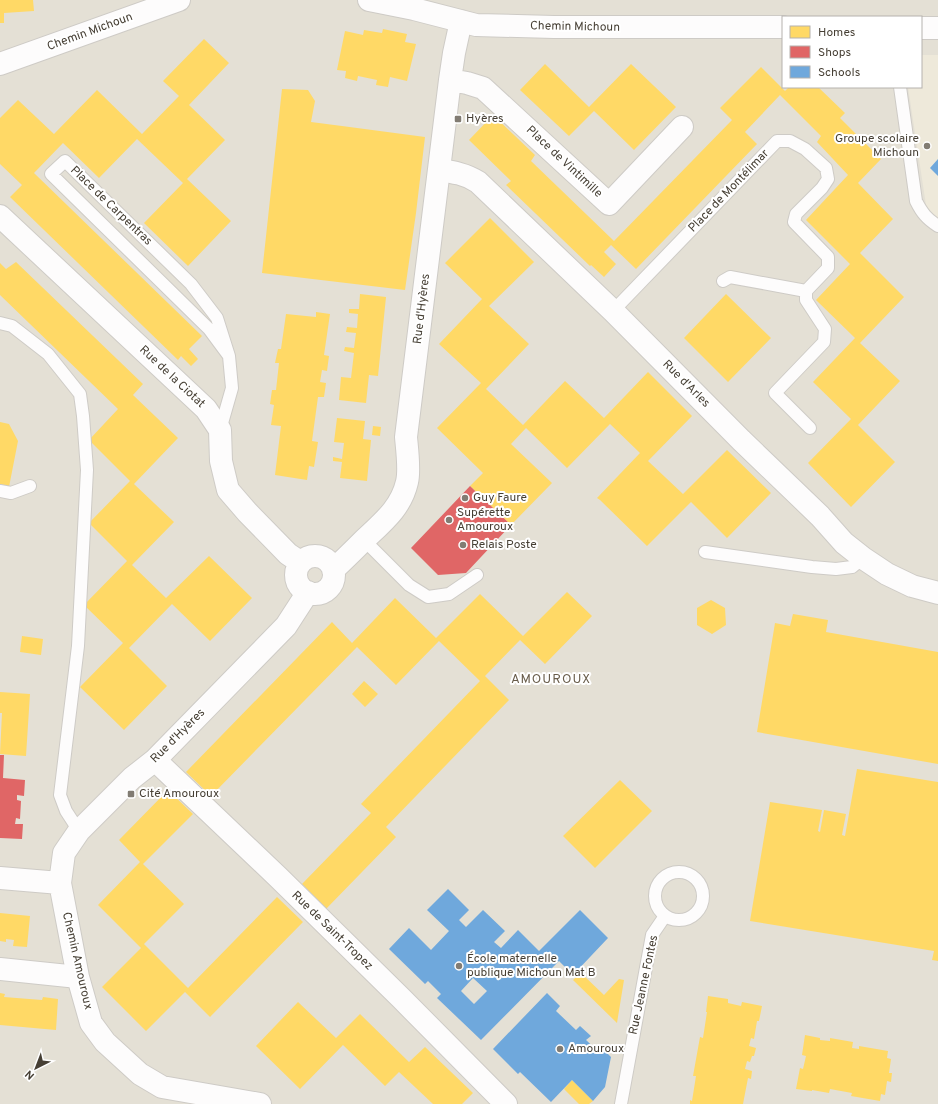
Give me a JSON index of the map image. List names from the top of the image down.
{
  "streets": {
    "street": [
      "Chemin Michoun",
      "Place de Vintimille",
      "Rue d'Hyères",
      "Rue de la Ciotat",
      "Rue d'Arles",
      "Rue de Saint-Tropez",
      "Chemin Amouroux"
    ],
    "lane": ["Place de Montélimar", "Place de Carpentras", "Rue Jeanne Fontes"]
  },
  "crossings": [
    ["Chemin Michoun", "Rue d'Hyères"],
    ["Place de Vintimille", "Rue d'Hyères"],
    ["Place de Montélimar", "Rue d'Arles"],
    ["Place de Carpentras", "Rue de la Ciotat"],
    ["Rue d'Hyères", "Rue d'Arles"],
    ["Rue d'Hyères", "Rue de Saint-Tropez"],
    ["Rue d'Hyères", "Chemin Amouroux"]
  ],
  "districts": ["AMOUROUX"],
  "places": {
    "transit": ["Hyères", "Cité Amouroux"],
    "other": [
      "Groupe scolaire Michoun",
      "Guy Faure",
      "Supérette Amouroux",
      "Relais Poste",
      "École maternelle publique Michoun Mat B",
      "Amouroux"
    ]
  },
  "legend": ["Homes", "Shops", "Schools"],
  "north": "bottom left"
}
